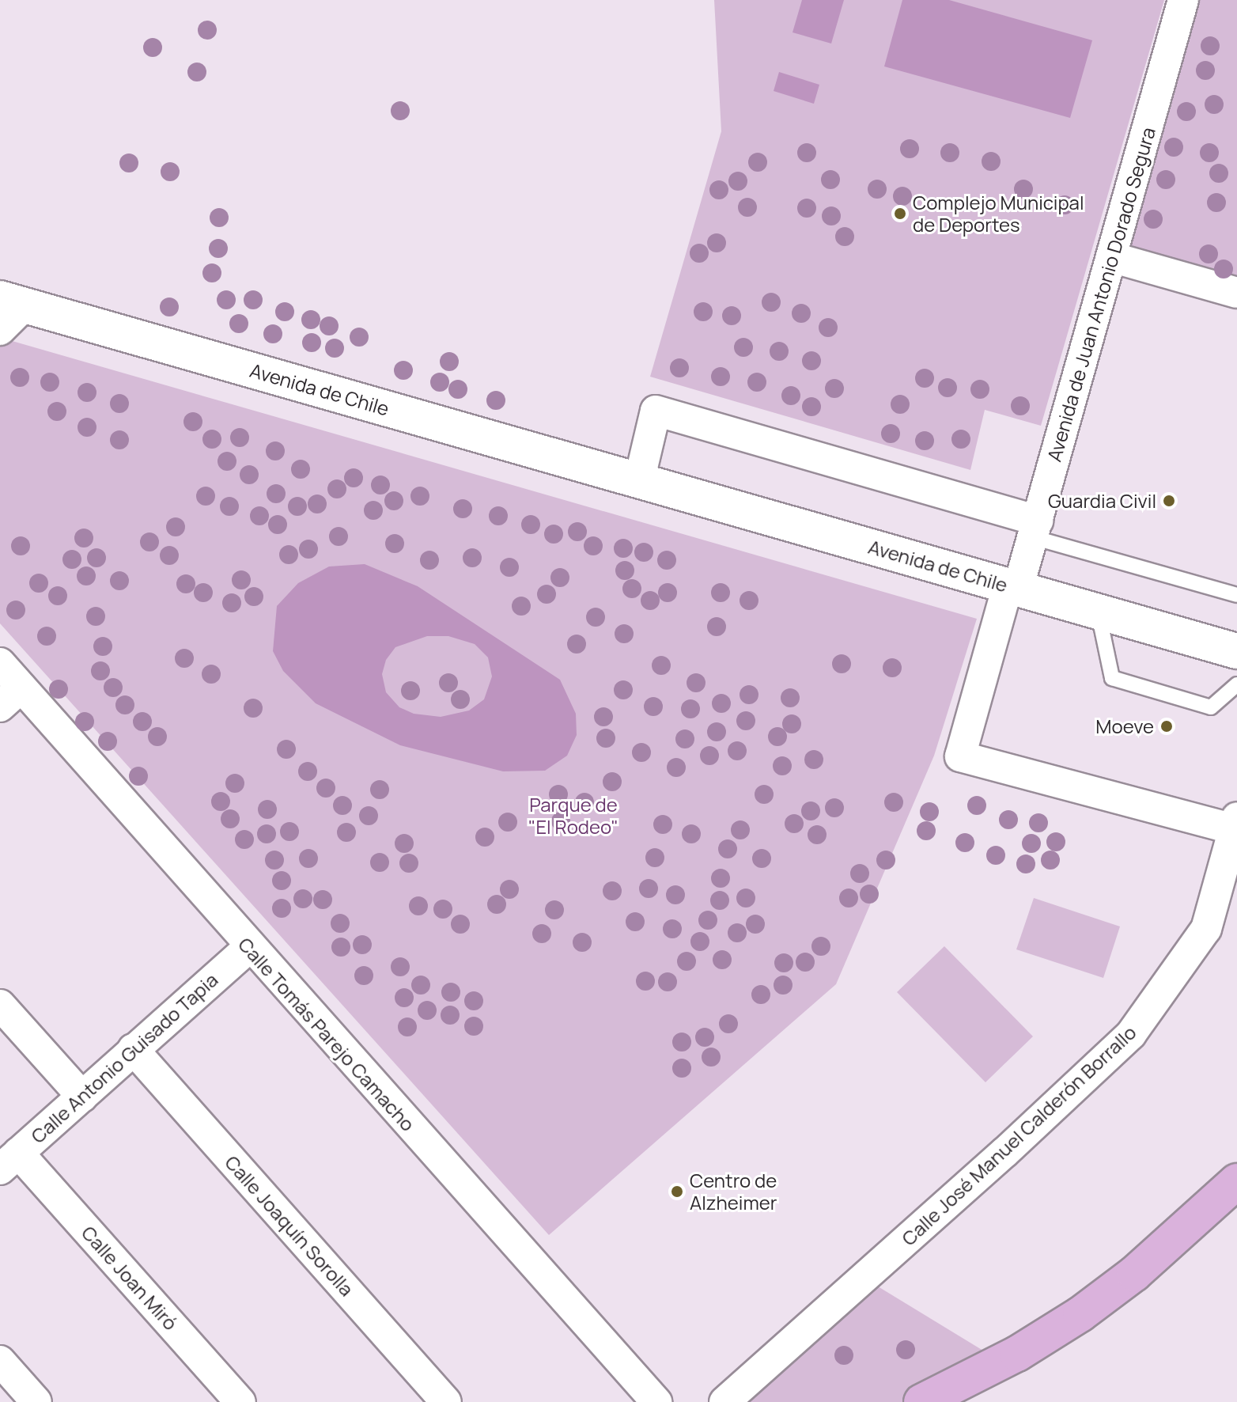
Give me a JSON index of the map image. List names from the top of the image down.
{
  "streets": {
    "street": [
      "Avenida de Juan Antonio Dorado Segura",
      "Avenida de Chile",
      "Calle Tomás Parejo Camacho",
      "Calle Antonio Guisado Tapia",
      "Calle José Manuel Calderón Borrallo",
      "Calle Joaquín Sorolla",
      "Calle Joan Miró"
    ]
  },
  "crossings": [
    ["Avenida de Juan Antonio Dorado Segura", "Avenida de Chile"],
    ["Avenida de Juan Antonio Dorado Segura", "Calle José Manuel Calderón Borrallo"],
    ["Calle Tomás Parejo Camacho", "Calle Antonio Guisado Tapia"],
    ["Calle Antonio Guisado Tapia", "Calle Joaquín Sorolla"],
    ["Calle Antonio Guisado Tapia", "Calle Joan Miró"]
  ],
  "parks": ["Parque de \"El Rodeo\""],
  "places": [
    "Complejo Municipal de Deportes",
    "Guardia Civil",
    "Moeve",
    "Centro de Alzheimer"
  ]
}
